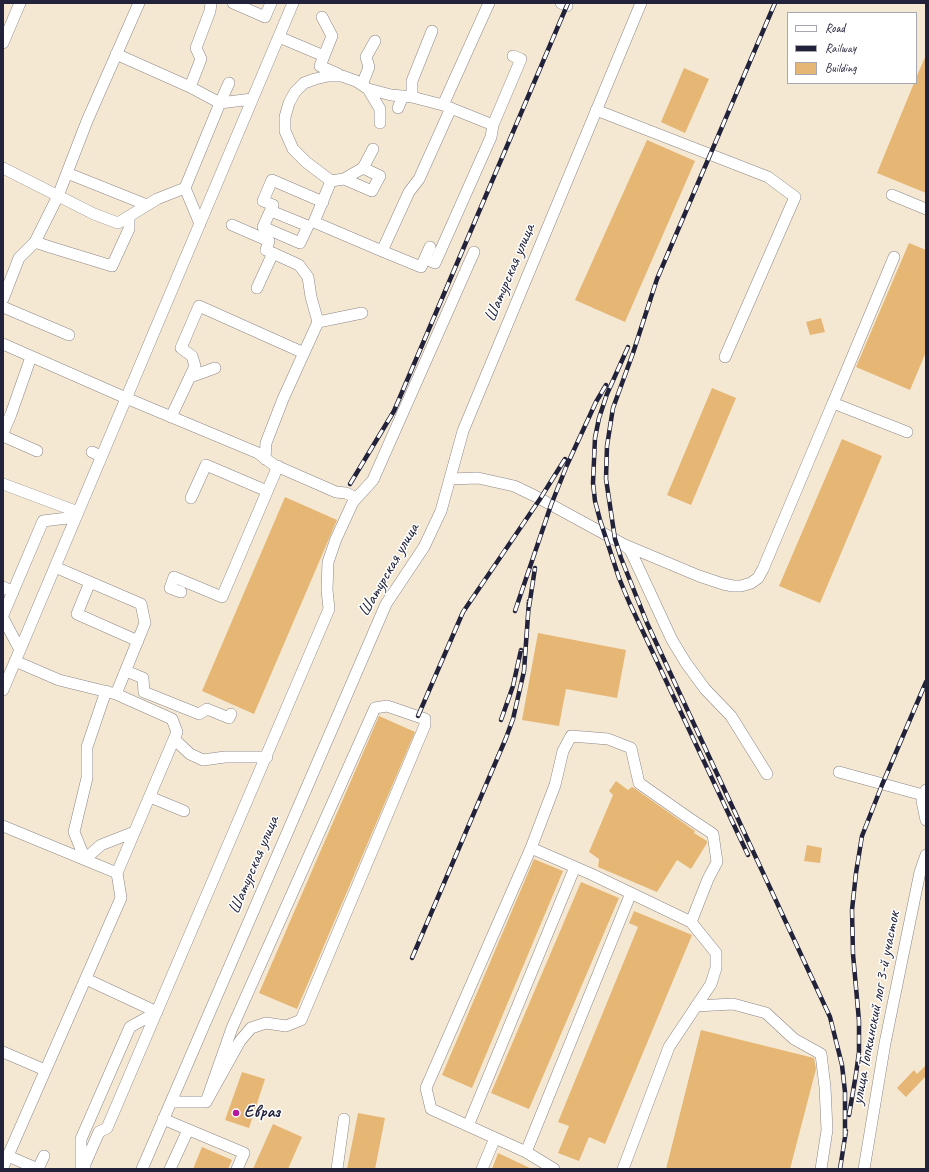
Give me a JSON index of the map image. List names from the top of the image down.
{
  "streets": {
    "street": ["Шатурская улица", "улица Топкинский лог 3-й участок"]
  },
  "places": ["Евраз"],
  "legend": ["Road", "Railway", "Building"]
}
